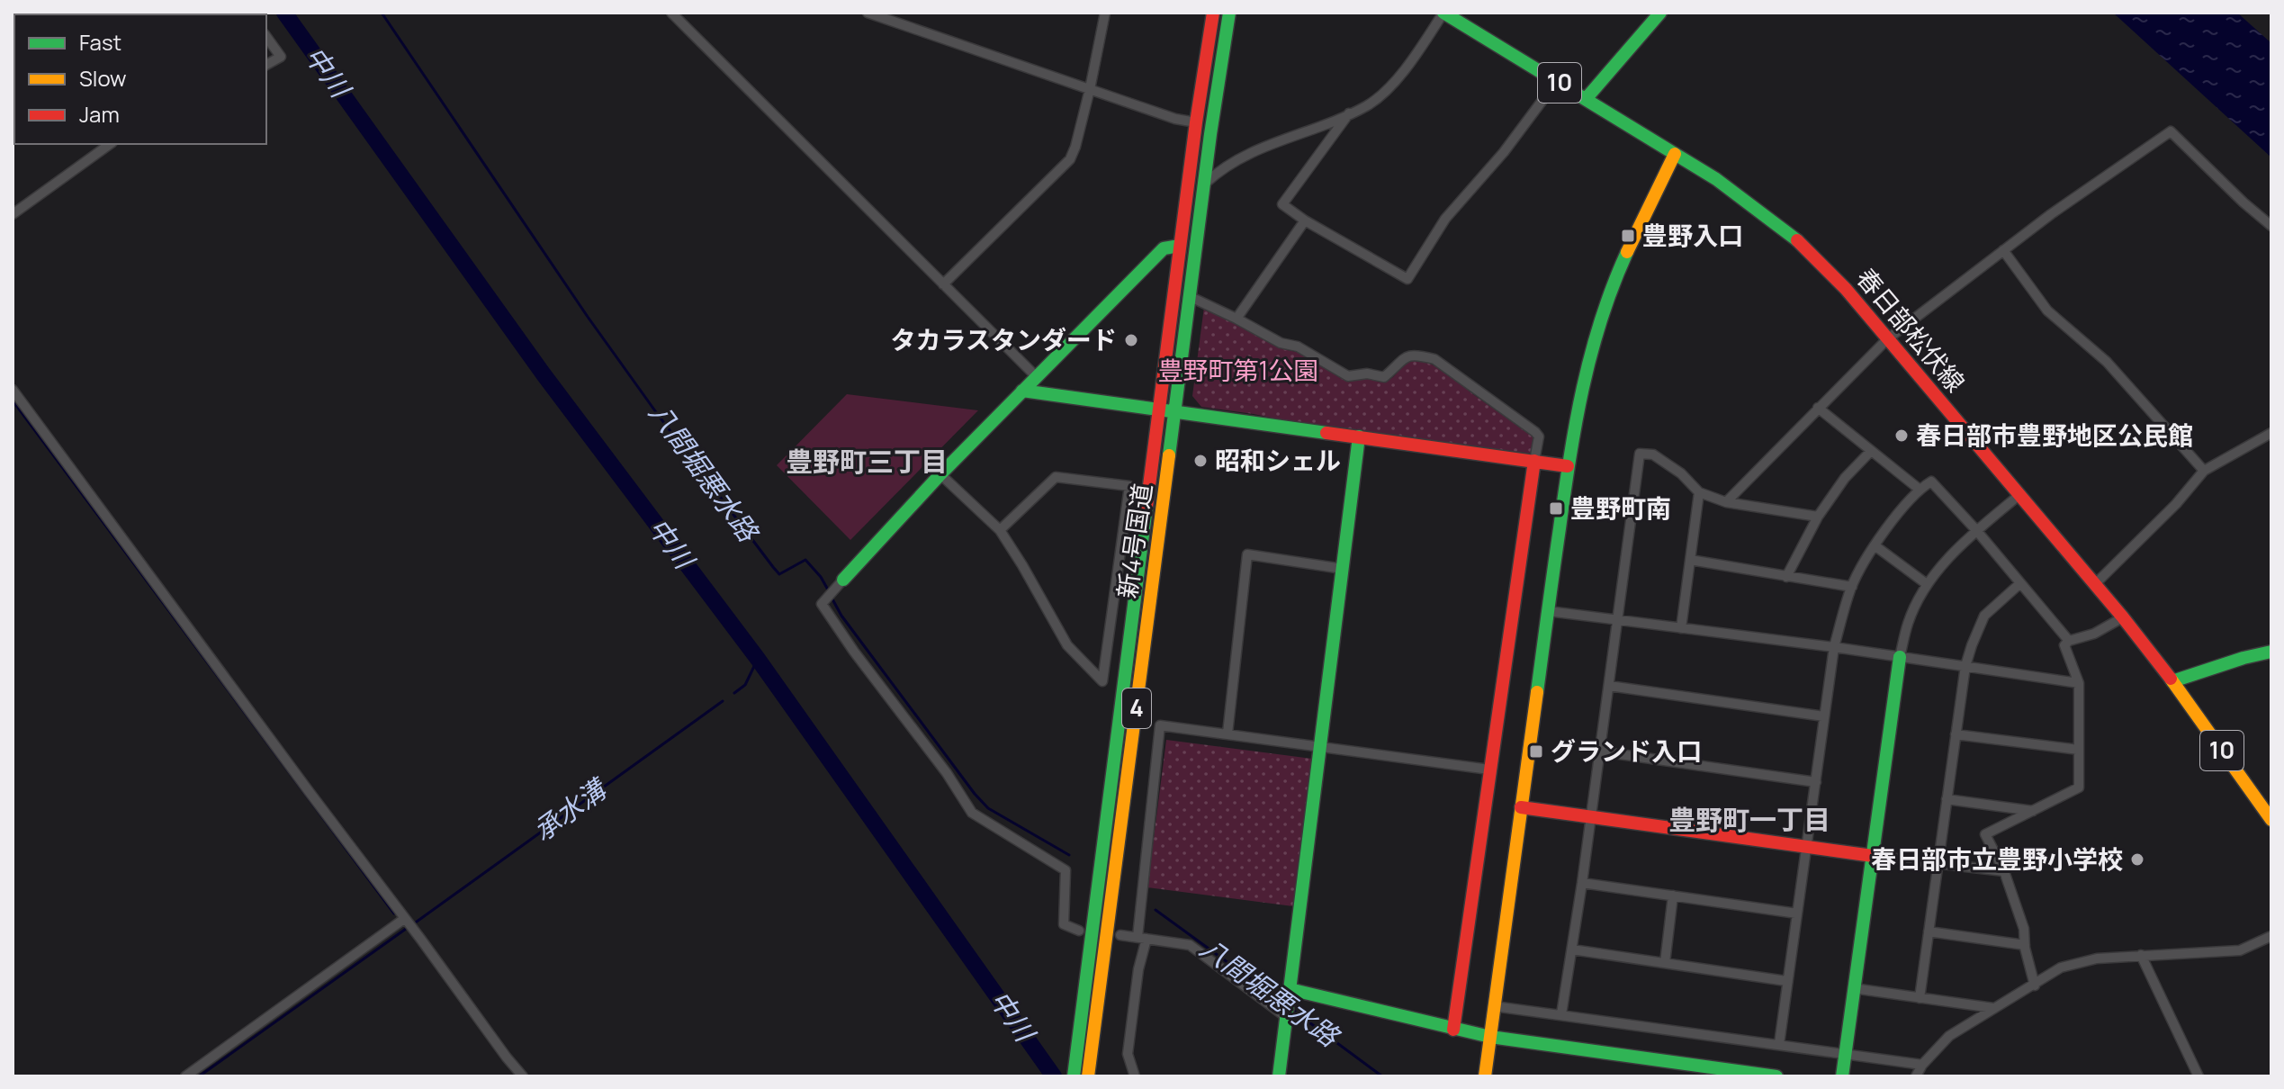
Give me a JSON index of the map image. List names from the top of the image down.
{
  "streets": {
    "main road": [
      "10",
      "春日部松伏線",
      "新4号国道",
      "4"
    ]
  },
  "districts": ["豊野町三丁目", "豊野町一丁目"],
  "water": ["中川", "八間堀悪水路", "承水溝"],
  "parks": ["豊野町第1公園"],
  "places": {
    "transit": ["豊野入口", "豊野町南", "グランド入口"],
    "other": [
      "タカラスタンダード",
      "春日部市豊野地区公民館",
      "昭和シェル",
      "春日部市立豊野小学校"
    ]
  },
  "legend": ["Fast", "Slow", "Jam"]
}
